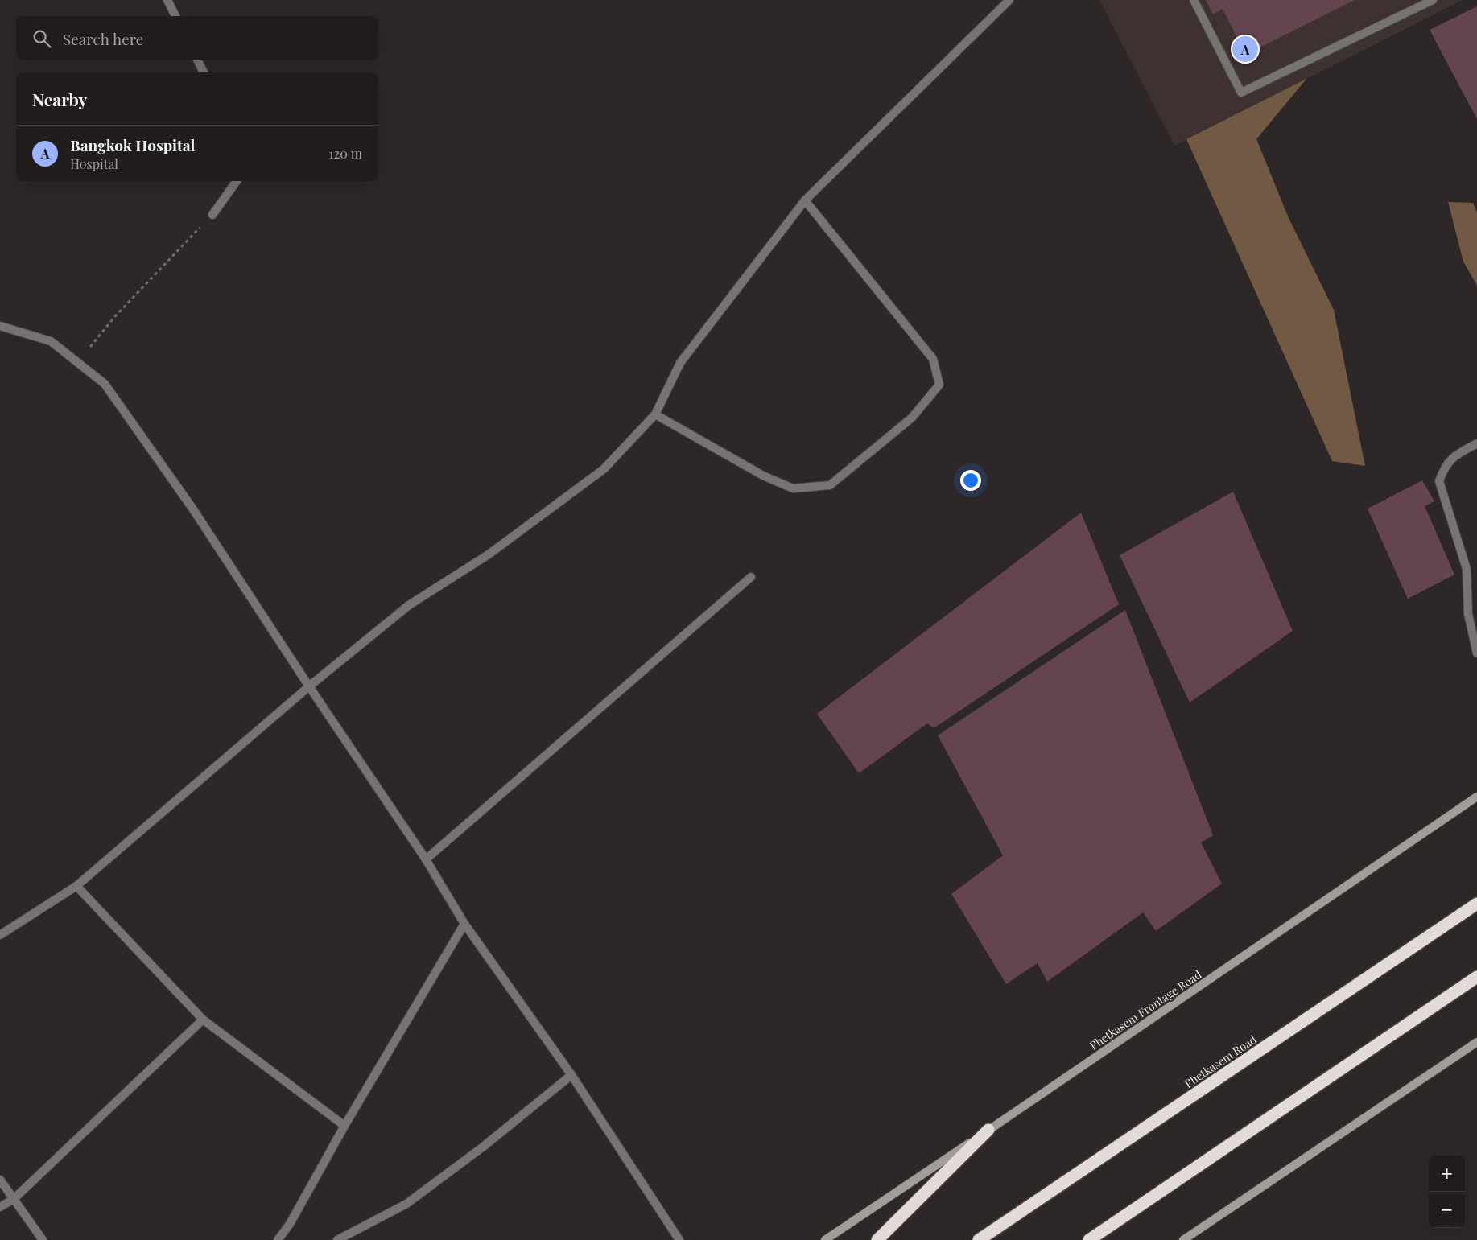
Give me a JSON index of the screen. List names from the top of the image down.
{
  "streets": {
    "highway": ["Phetkasem Road"],
    "main road": ["Phetkasem Frontage Road"]
  },
  "page": {
    "search": "Search here",
    "pins": "A",
    "heading": "Nearby",
    "list": [
      {
        "mark": "A",
        "name": "Bangkok Hospital",
        "note": "Hospital",
        "value": "120 m"
      }
    ],
    "map_buttons": ["+", "−"]
  }
}
